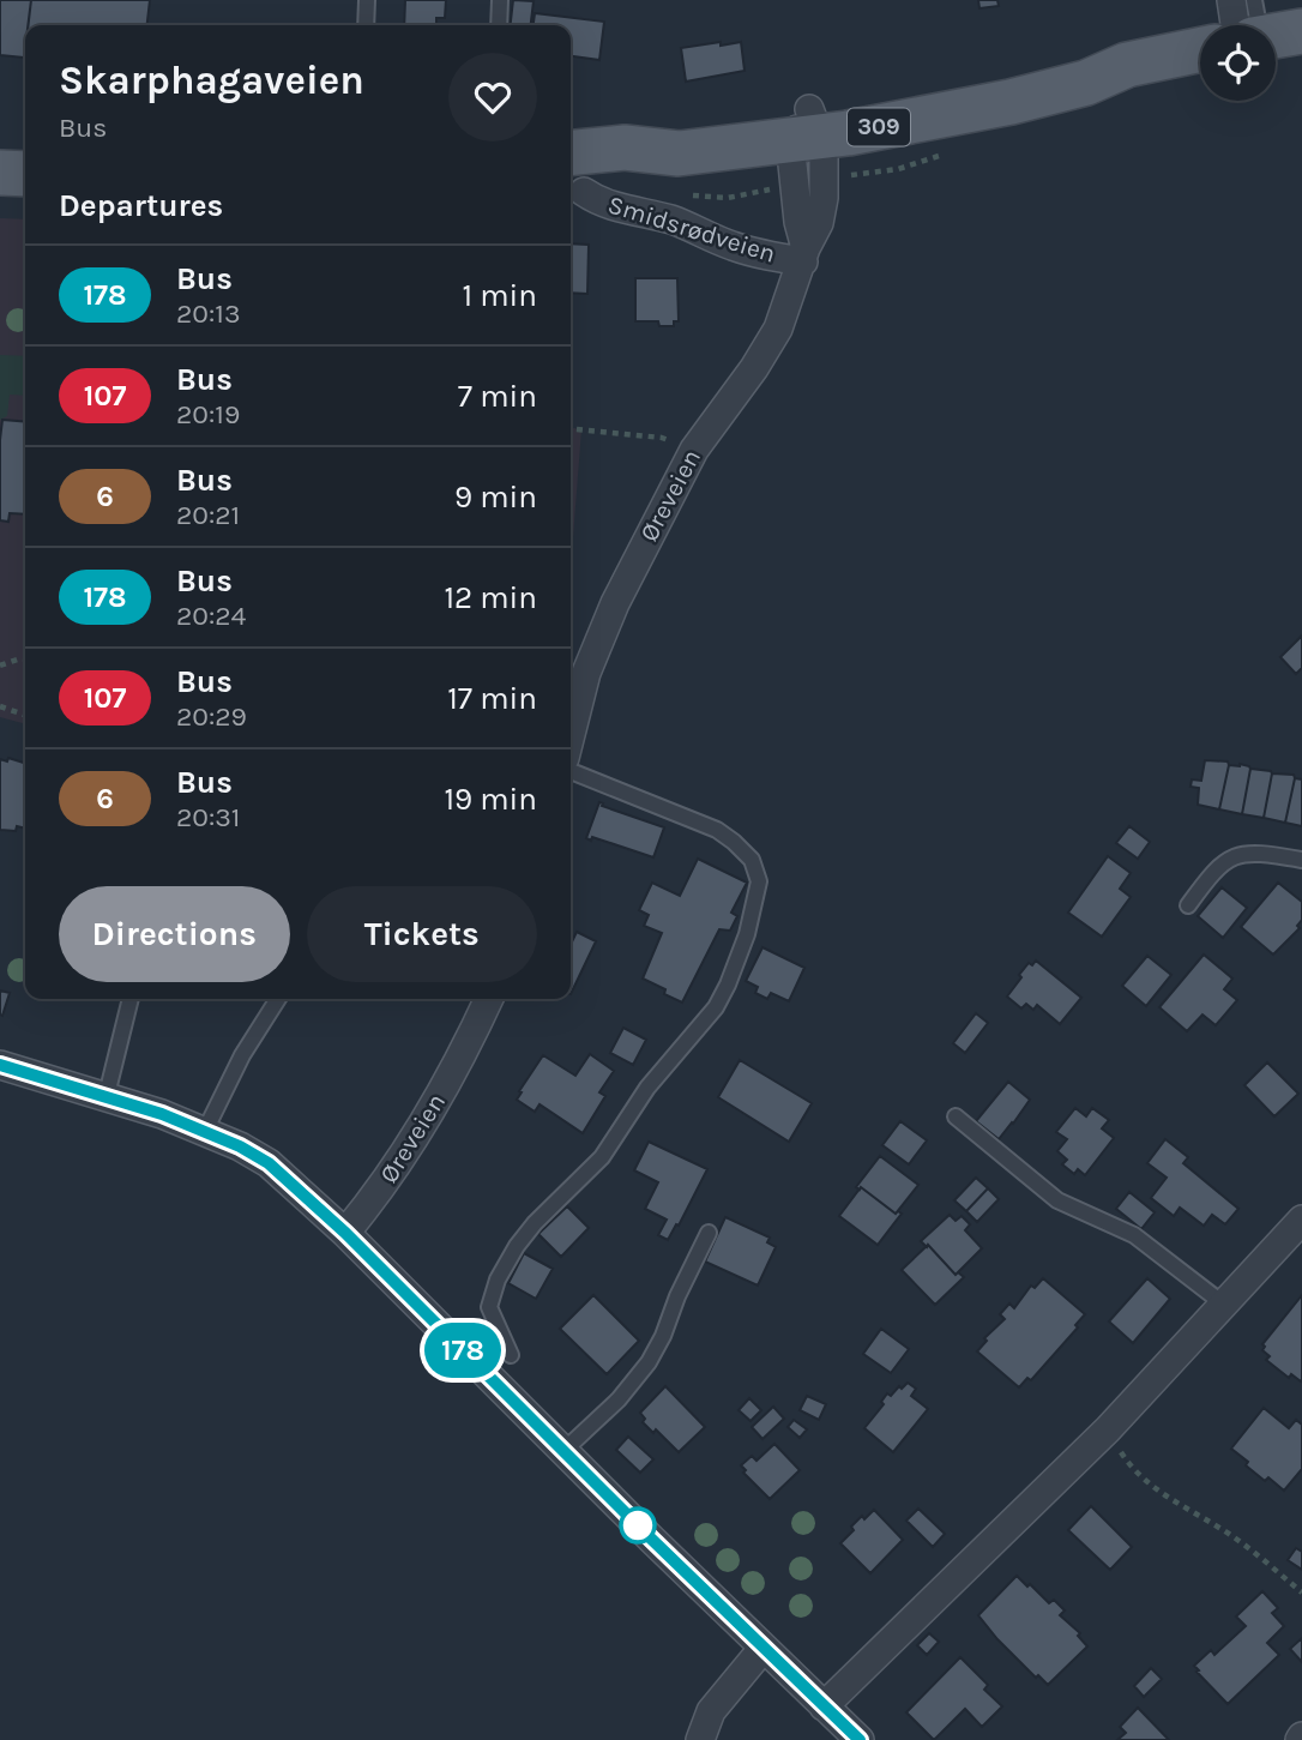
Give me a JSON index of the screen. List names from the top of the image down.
{
  "streets": {
    "main road": ["309", "Smidsrødveien"],
    "street": ["Øreveien"]
  },
  "crossings": [
    ["Smidsrødveien", "Øreveien"]
  ],
  "lines": ["bus line 178"],
  "page": {
    "on_map": "178",
    "heading": [
      ["Skarphagaveien", "Bus"],
      "Departures"
    ],
    "list": [
      {
        "mark": "178",
        "name": "Bus",
        "note": "20:13",
        "value": "1 min"
      },
      {
        "mark": "107",
        "name": "Bus",
        "note": "20:19",
        "value": "7 min"
      },
      {
        "mark": "6",
        "name": "Bus",
        "note": "20:21",
        "value": "9 min"
      },
      {
        "mark": "178",
        "name": "Bus",
        "note": "20:24",
        "value": "12 min"
      },
      {
        "mark": "107",
        "name": "Bus",
        "note": "20:29",
        "value": "17 min"
      },
      {
        "mark": "6",
        "name": "Bus",
        "note": "20:31",
        "value": "19 min"
      }
    ],
    "buttons": ["Directions", "Tickets"]
  }
}
